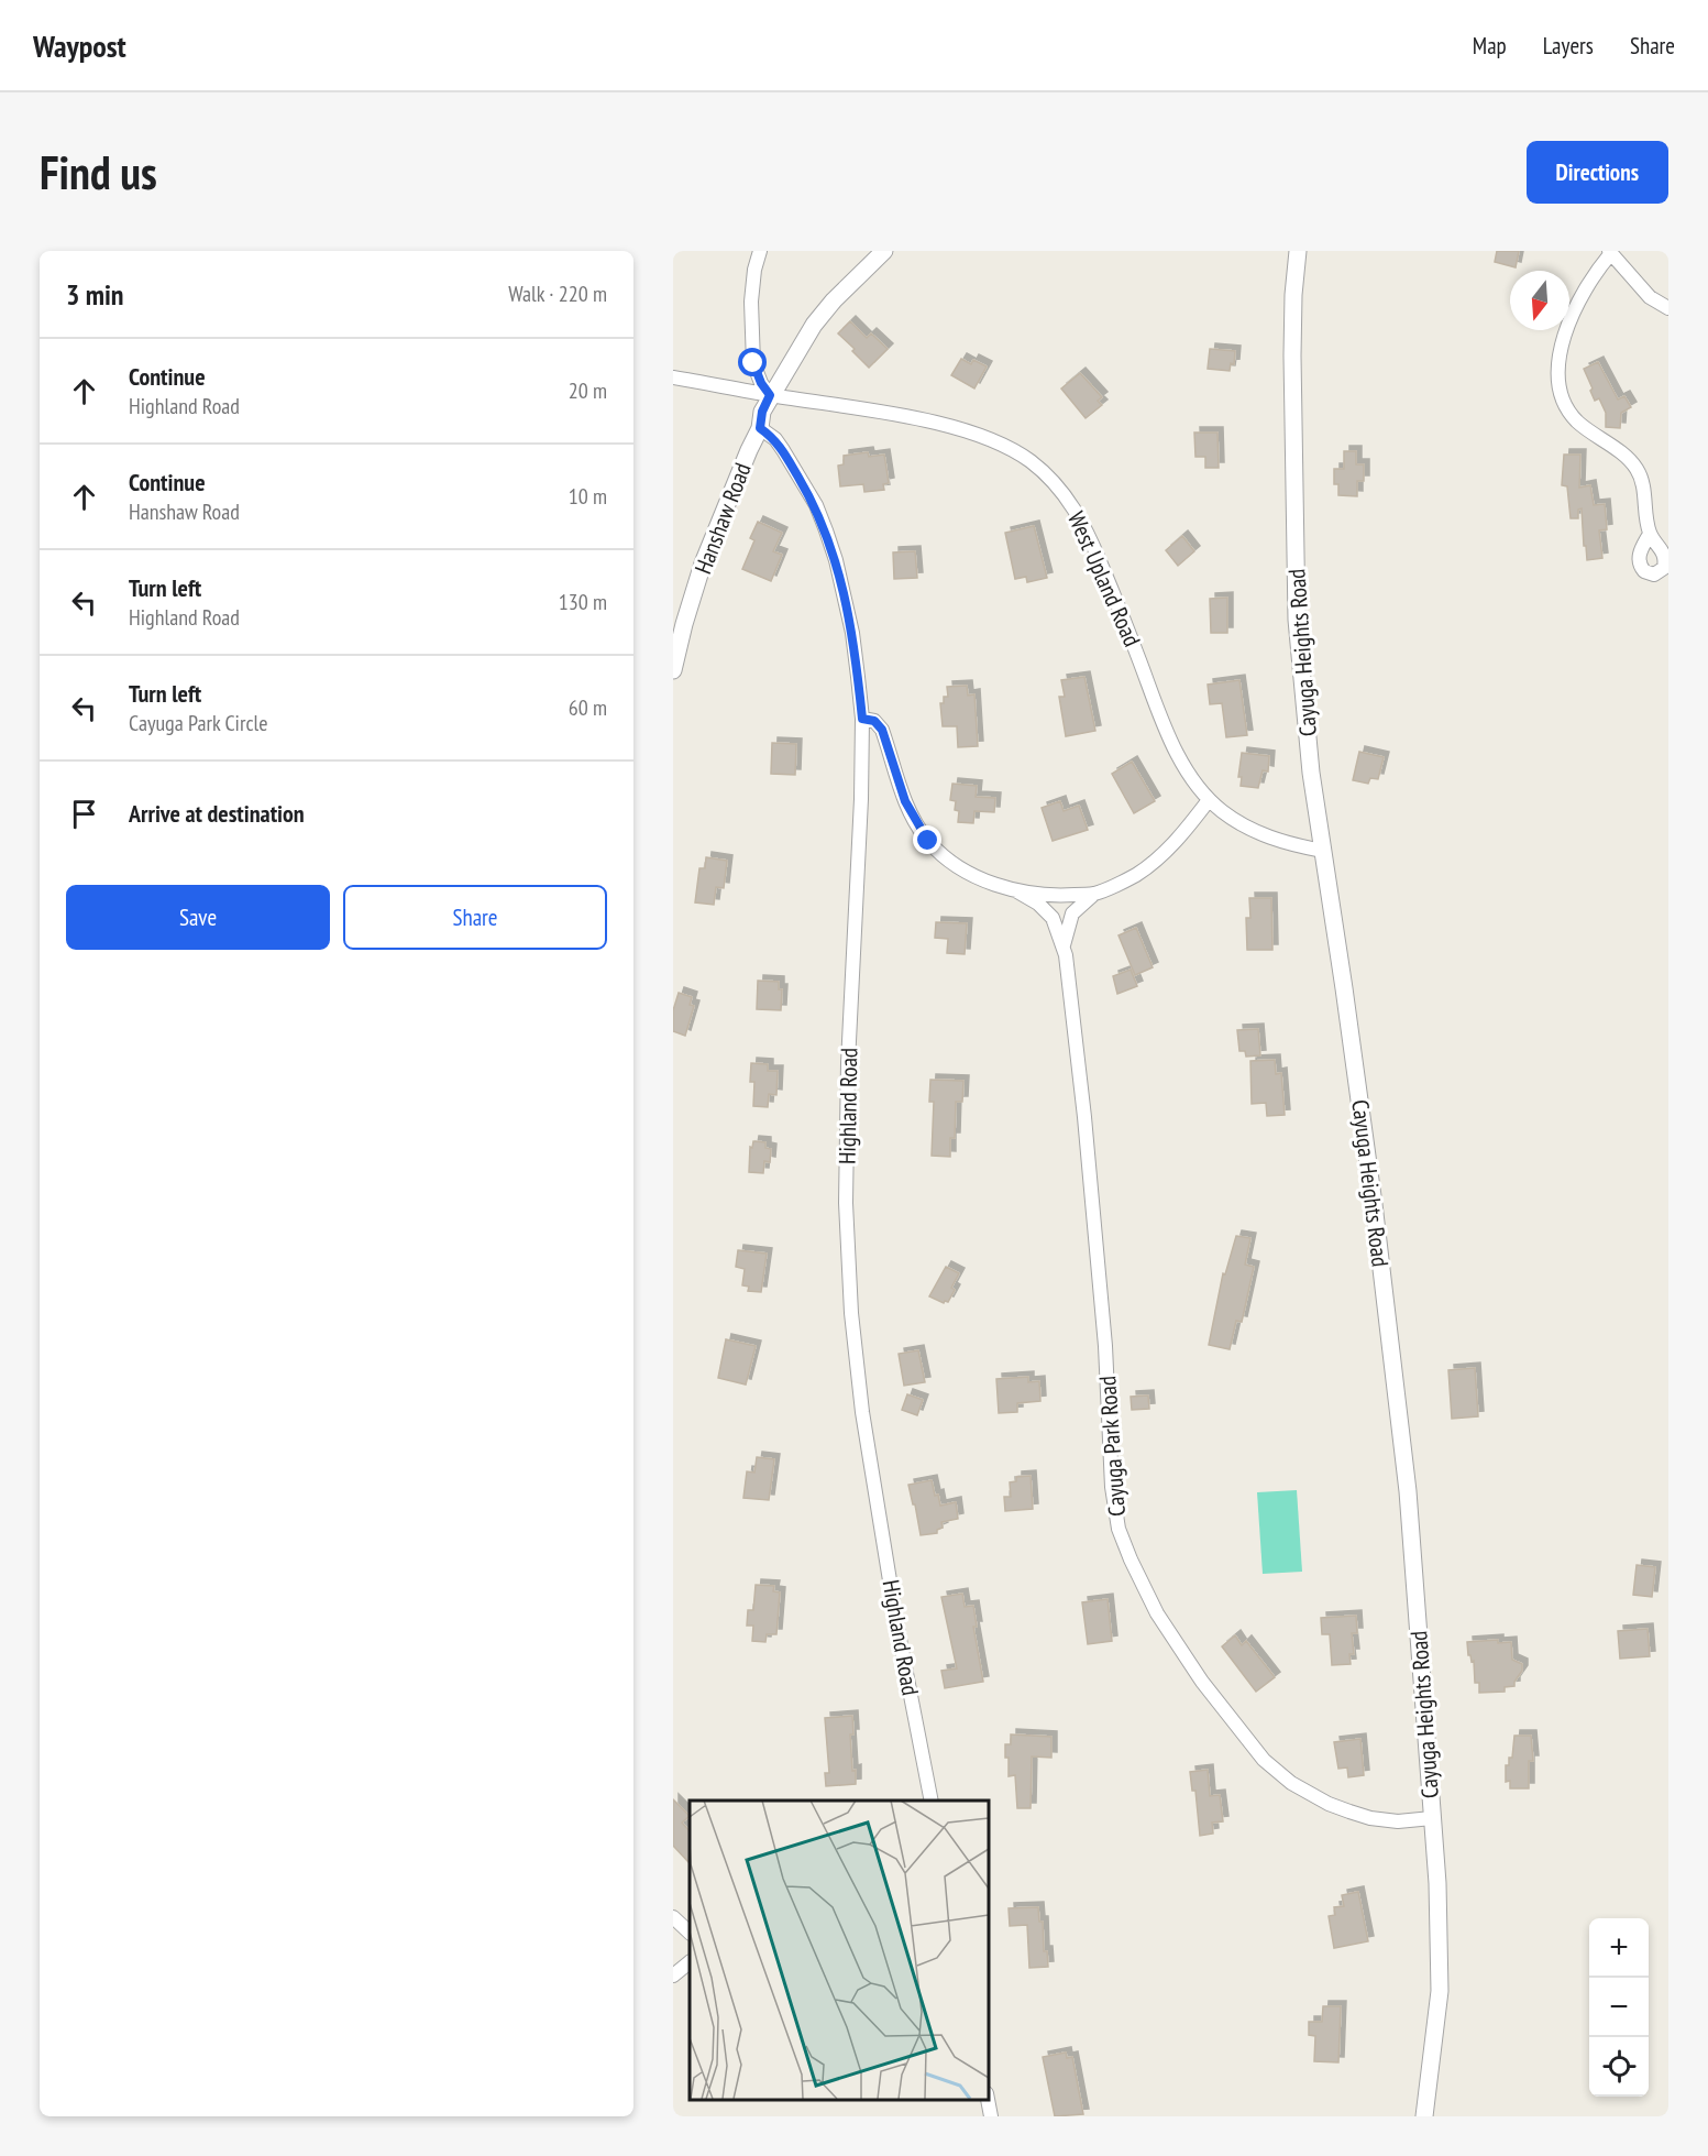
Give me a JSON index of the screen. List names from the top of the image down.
{
  "streets": {
    "street": [
      "Hanshaw Road",
      "West Upland Road",
      "Cayuga Heights Road",
      "Highland Road",
      "Cayuga Park Road"
    ]
  },
  "crossings": [
    ["Hanshaw Road", "West Upland Road"],
    ["Hanshaw Road", "Highland Road"],
    ["West Upland Road", "Cayuga Heights Road"],
    ["Cayuga Heights Road", "Cayuga Park Road"]
  ],
  "north": "bottom",
  "page": {
    "header": "Waypost",
    "nav": ["Map", "Layers", "Share"],
    "buttons": [
      "Directions",
      ["Save", "Share"]
    ],
    "title": "Find us",
    "heading": ["3 min", "Walk · 220 m"],
    "list": [
      ["Continue", "Highland Road", "20 m"],
      ["Continue", "Hanshaw Road", "10 m"],
      ["Turn left", "Highland Road", "130 m"],
      ["Turn left", "Cayuga Park Circle", "60 m"],
      "Arrive at destination"
    ],
    "map_buttons": ["+", "−"]
  }
}
